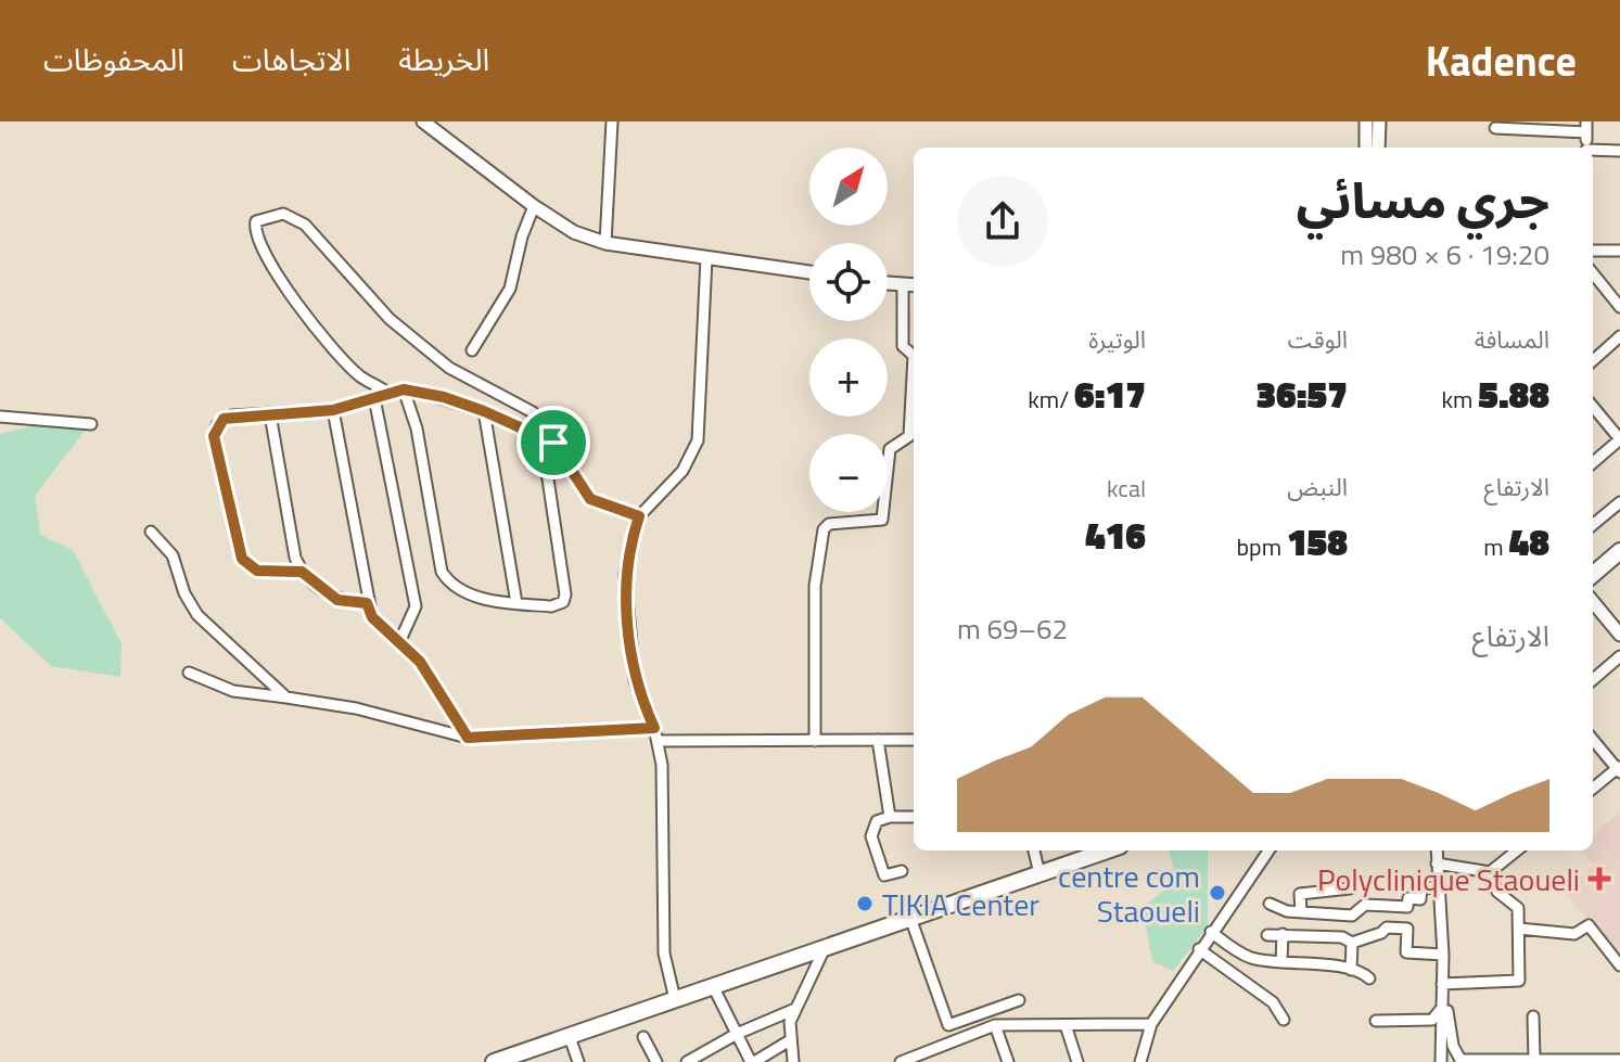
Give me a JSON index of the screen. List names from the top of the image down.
{
  "places": {
    "health": ["Polyclinique Staoueli"],
    "other": ["centre com Staoueli", "TIKIA Center"]
  },
  "north": "top right",
  "page": {
    "header": "Kadence",
    "nav": ["الخريطة", "الاتجاهات", "المحفوظات"],
    "map_buttons": ["+", "−"],
    "heading": ["جري مسائي", "19:20 · 6 × 980 m"],
    "stats": [
      ["المسافة", "5.88 km"],
      ["الوقت", "36:57"],
      ["الوتيرة", "6:17 /km"],
      ["الارتفاع", "48 m"],
      ["النبض", "158 bpm"],
      ["kcal", "416"]
    ],
    "chart": ["الارتفاع", "62–69 m"]
  }
}
